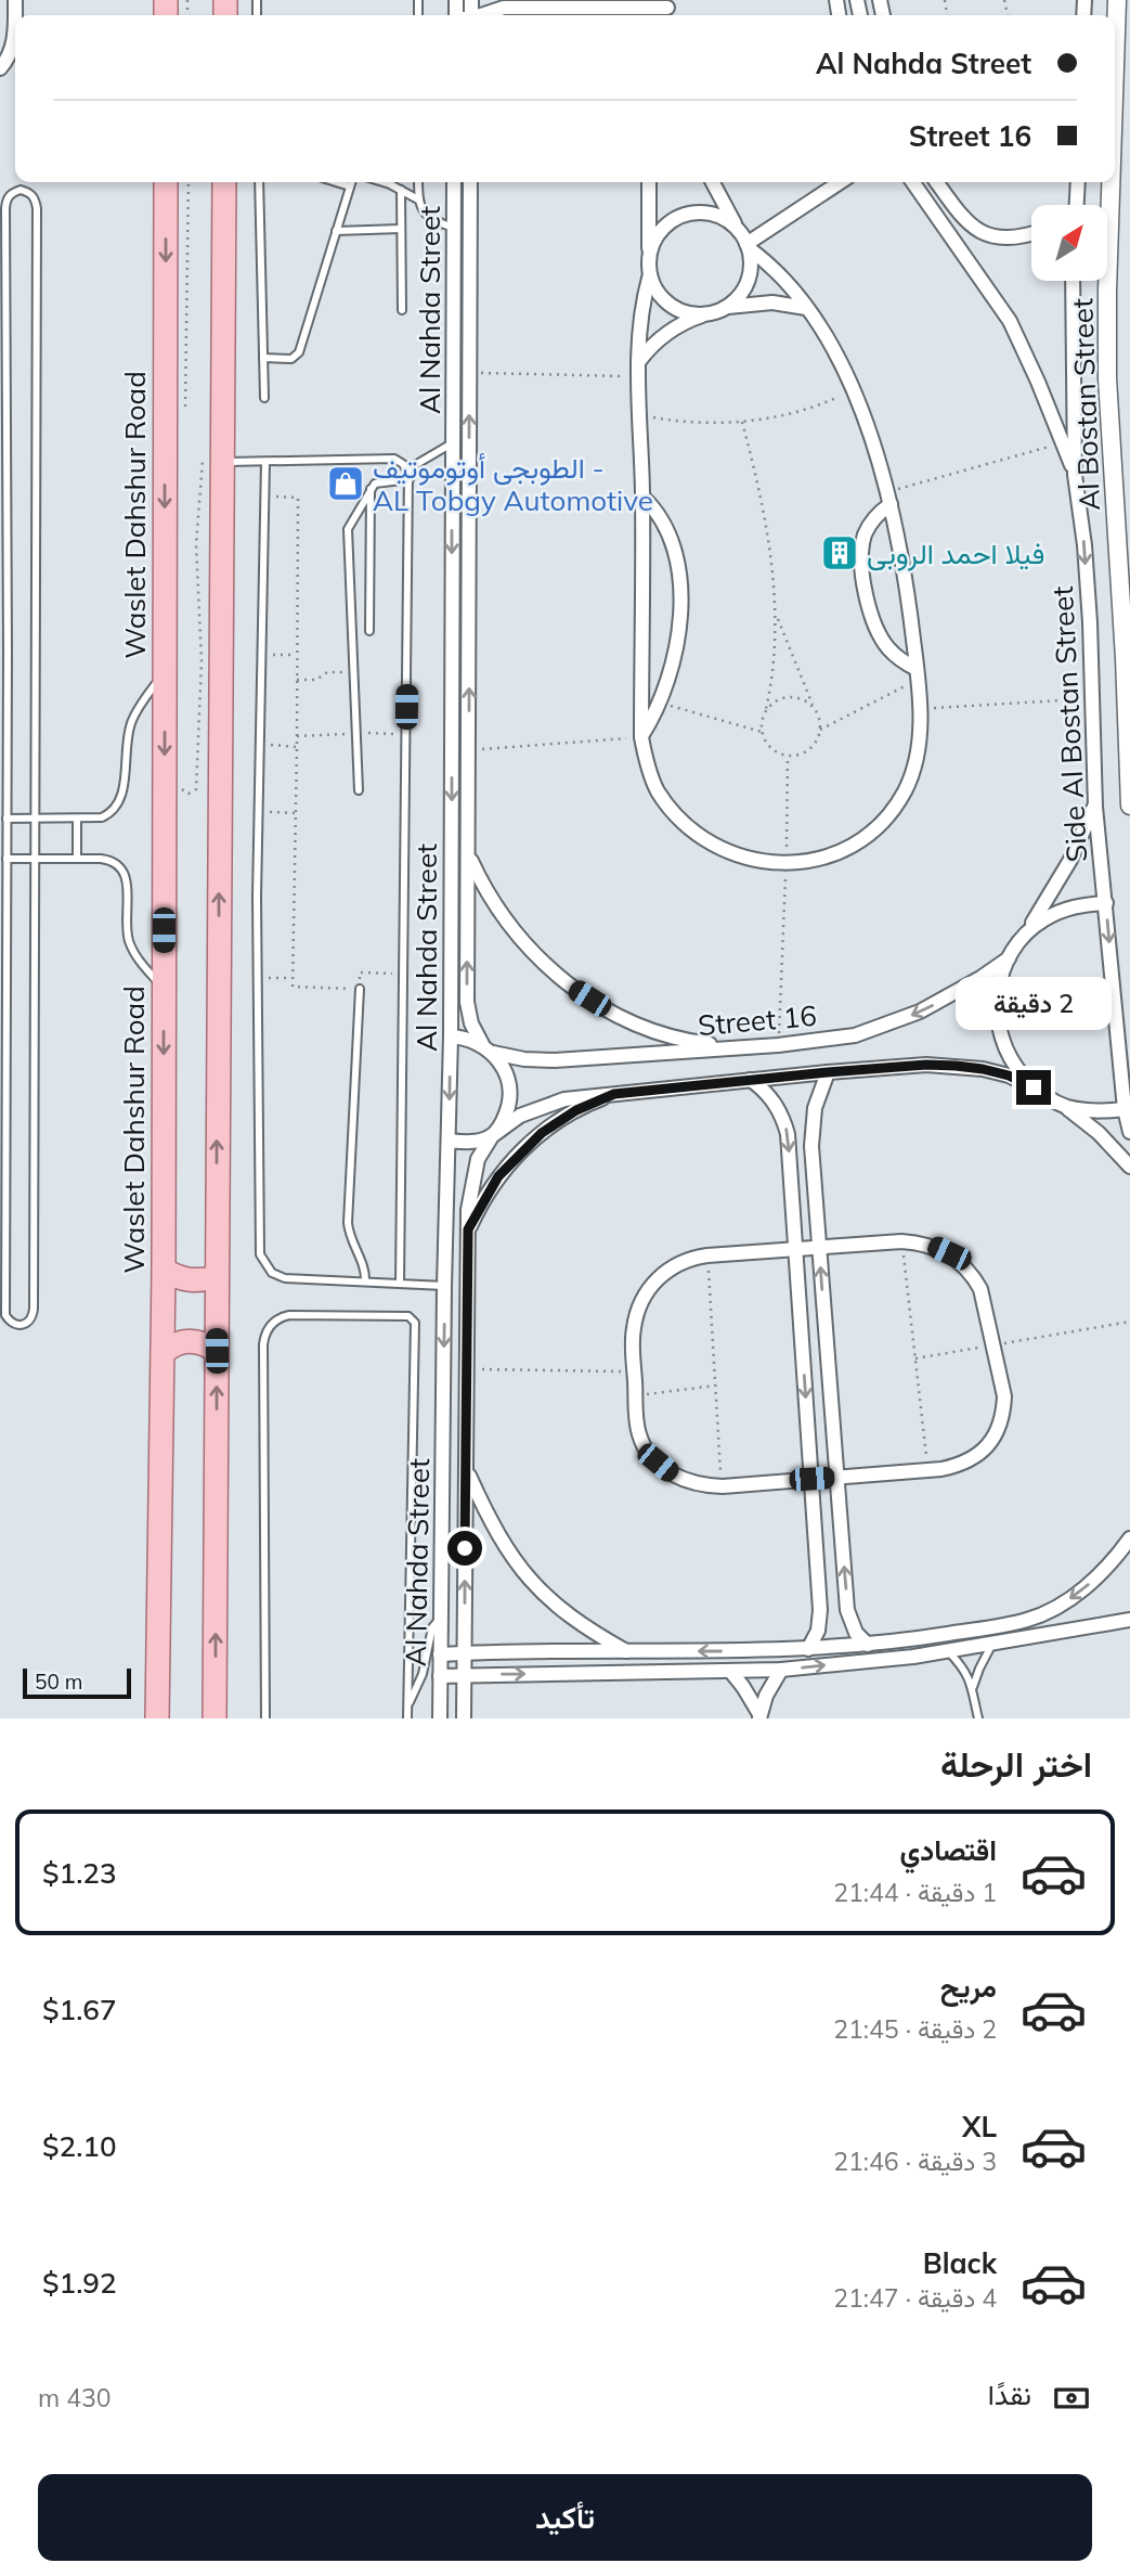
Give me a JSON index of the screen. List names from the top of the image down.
{
  "streets": {
    "main road": ["Waslet Dahshur Road"],
    "street": [
      "Al Nahda Street",
      "Al Bostan Street",
      "Side Al Bostan Street",
      "Street 16"
    ]
  },
  "crossings": [
    ["Al Nahda Street", "Street 16"]
  ],
  "places": {
    "shop": ["الطوبجى أوتوموتيف - AL Tobgy Automotive"],
    "building": ["فيلا احمد الروبى"]
  },
  "scale_bar": "50 m",
  "north": "top right",
  "page": {
    "banner": ["Al Nahda Street", "Street 16"],
    "bubble": "2 دقيقة",
    "scale": "50 m",
    "heading": "اختر الرحلة",
    "list": [
      {
        "name": "اقتصادي",
        "note": "1 دقيقة · 21:44",
        "value": "$1.23"
      },
      {
        "name": "مريح",
        "note": "2 دقيقة · 21:45",
        "value": "$1.67"
      },
      {
        "name": "XL",
        "note": "3 دقيقة · 21:46",
        "value": "$2.10"
      },
      {
        "name": "Black",
        "note": "4 دقيقة · 21:47",
        "value": "$1.92"
      }
    ],
    "pay": ["نقدًا", "430 m"],
    "buttons": "تأكيد"
  }
}
